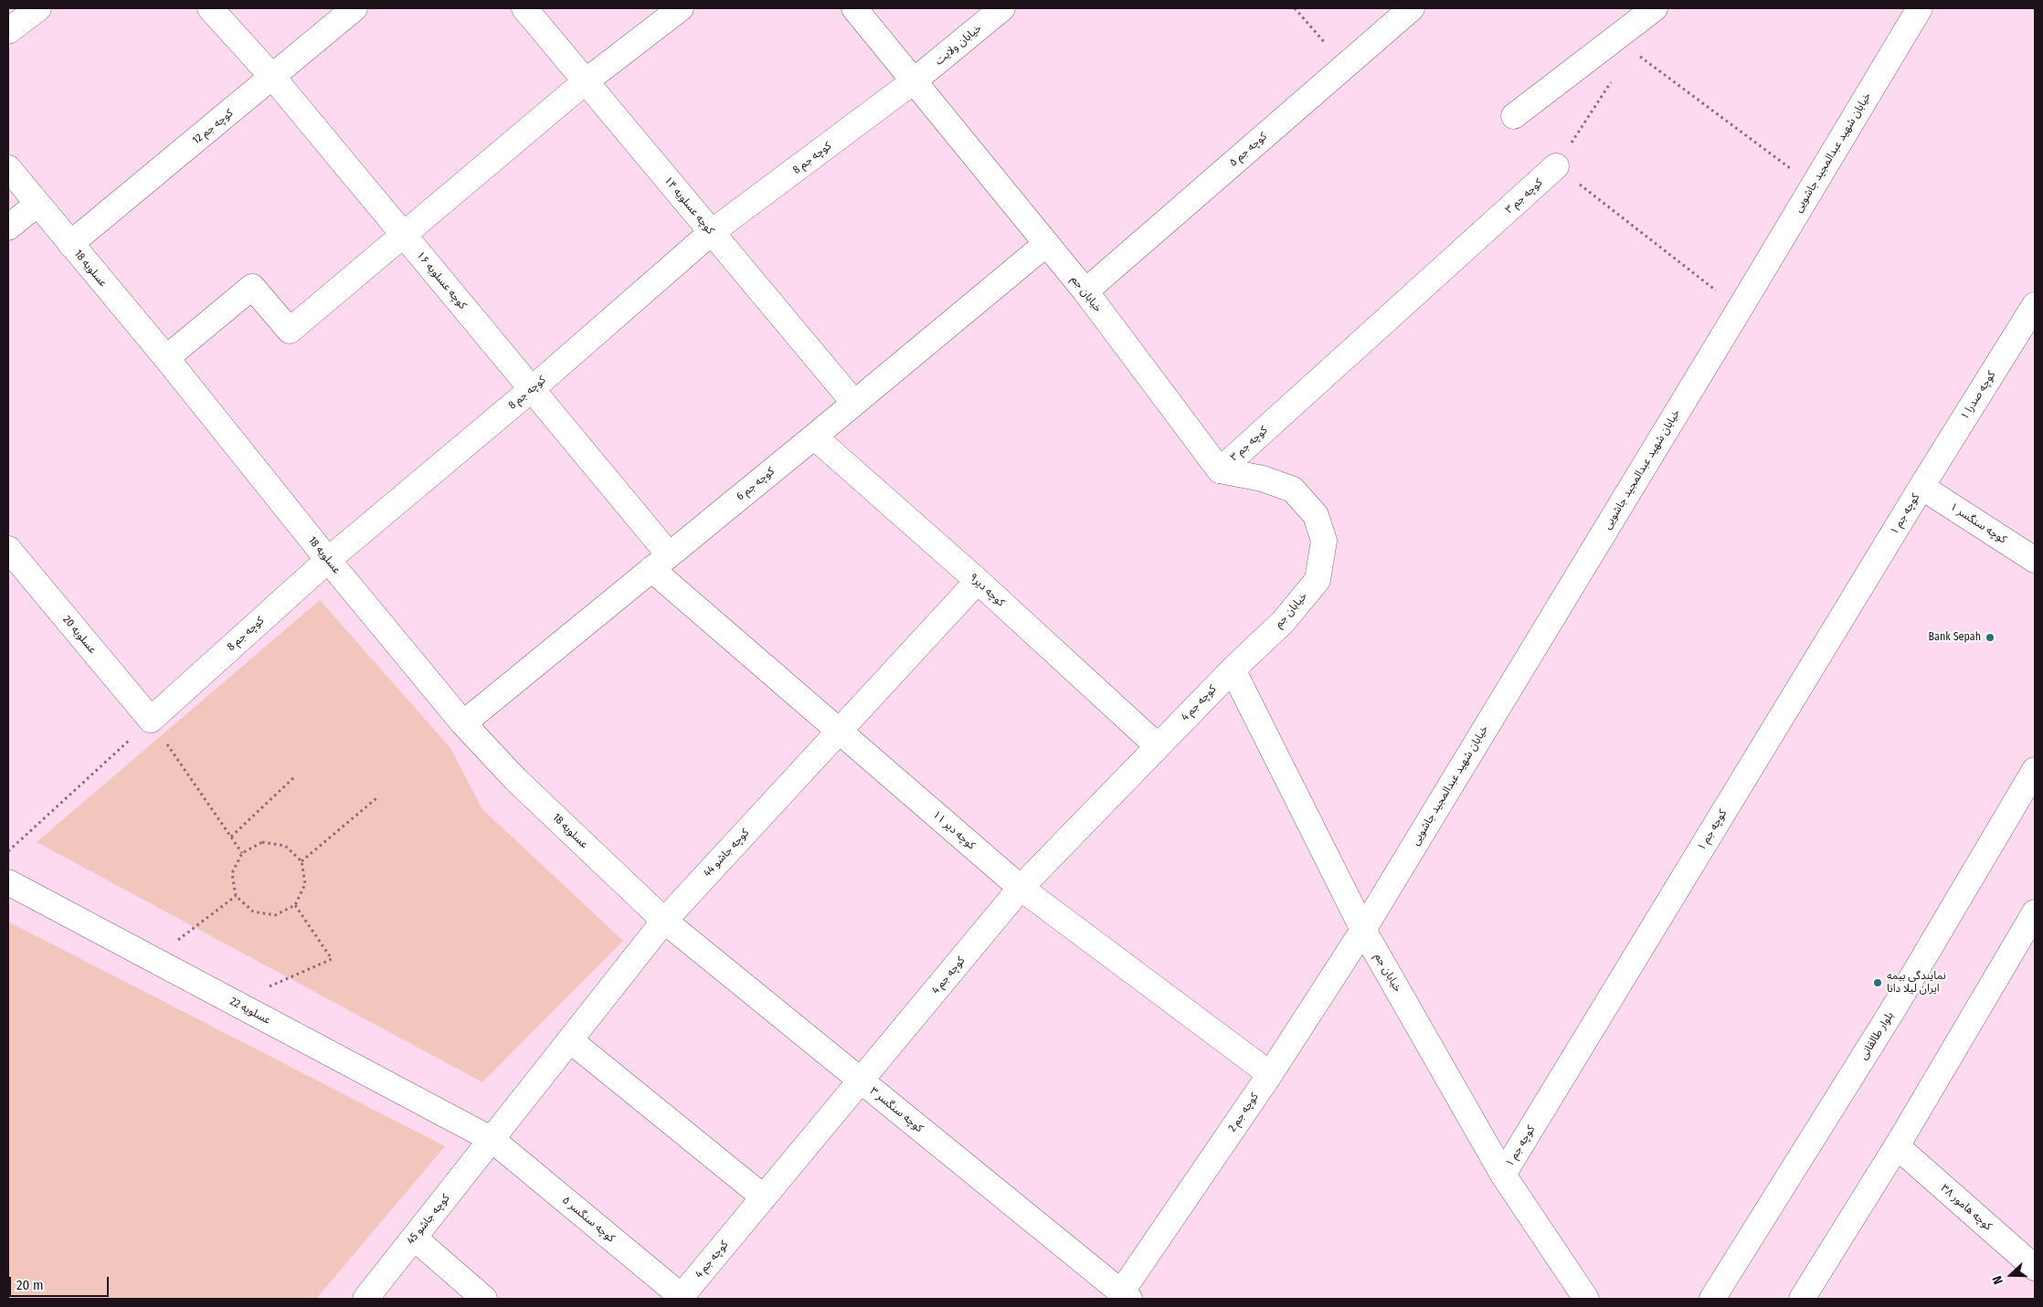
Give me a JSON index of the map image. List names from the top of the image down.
{
  "streets": {
    "street": [
      "خیابان ولایت",
      "کوچه جم 12",
      "کوچه جم ۵",
      "خیابان شهید عبدالمجید جاشویی",
      "کوچه جم 8",
      "کوچه جم ۳",
      "کوچه عسلویه ۱۴",
      "عسلویه 18",
      "کوچه عسلویه ۱۶",
      "خیابان جم",
      "کوچه صدرا ۱",
      "کوچه جم 6",
      "کوچه جم ۱",
      "کوچه سنگسر ۱",
      "کوچه دیر۹",
      "عسلویه 20",
      "کوچه جم 4",
      "کوچه دیر ۱۱",
      "کوچه جاشو 44",
      "عسلویه 22",
      "بلوار طالقانی",
      "کوچه سنگسر ۳",
      "کوچه جم 2",
      "کوچه هامور ۳۸",
      "کوچه جاشو 45",
      "کوچه سنگسر ۵"
    ]
  },
  "crossings": [
    ["خیابان ولایت", "کوچه جم 8"],
    ["خیابان ولایت", "خیابان جم"],
    ["کوچه جم 12", "عسلویه 18"],
    ["کوچه جم 12", "کوچه عسلویه ۱۶"],
    ["کوچه جم ۵", "خیابان جم"],
    ["خیابان شهید عبدالمجید جاشویی", "خیابان جم"],
    ["خیابان شهید عبدالمجید جاشویی", "کوچه جم 2"],
    ["کوچه جم 8", "کوچه عسلویه ۱۴"],
    ["کوچه جم 8", "عسلویه 18"],
    ["کوچه جم 8", "کوچه عسلویه ۱۶"],
    ["کوچه جم 8", "خیابان جم"],
    ["کوچه جم 8", "عسلویه 20"],
    ["کوچه جم ۳", "خیابان جم"],
    ["کوچه عسلویه ۱۴", "کوچه جم 6"],
    ["عسلویه 18", "کوچه جم 6"],
    ["عسلویه 18", "کوچه جاشو 44"],
    ["عسلویه 18", "کوچه سنگسر ۳"],
    ["کوچه عسلویه ۱۶", "کوچه جم 6"],
    ["کوچه عسلویه ۱۶", "کوچه دیر ۱۱"],
    ["خیابان جم", "کوچه جم 6"],
    ["خیابان جم", "کوچه جم ۱"],
    ["خیابان جم", "کوچه جم 4"],
    ["خیابان جم", "کوچه جم 2"],
    ["کوچه صدرا ۱", "کوچه جم ۱"],
    ["کوچه صدرا ۱", "کوچه سنگسر ۱"],
    ["کوچه جم 6", "کوچه دیر۹"],
    ["کوچه جم 6", "کوچه دیر ۱۱"],
    ["کوچه جم ۱", "کوچه سنگسر ۱"],
    ["کوچه دیر۹", "کوچه جم 4"],
    ["کوچه دیر۹", "کوچه جاشو 44"],
    ["کوچه جم 4", "کوچه دیر ۱۱"],
    ["کوچه جم 4", "کوچه سنگسر ۳"],
    ["کوچه جم 4", "کوچه سنگسر ۵"],
    ["کوچه دیر ۱۱", "کوچه جاشو 44"],
    ["کوچه دیر ۱۱", "کوچه جم 2"],
    ["کوچه جاشو 44", "عسلویه 22"],
    ["کوچه جاشو 44", "کوچه سنگسر ۳"],
    ["کوچه جاشو 44", "کوچه جاشو 45"],
    ["کوچه جاشو 44", "کوچه سنگسر ۵"],
    ["عسلویه 22", "کوچه جاشو 45"],
    ["عسلویه 22", "کوچه سنگسر ۵"],
    ["کوچه سنگسر ۳", "کوچه جم 2"],
    ["کوچه جاشو 45", "کوچه سنگسر ۵"]
  ],
  "places": ["Bank Sepah", "نمایندگی بیمه ایران لیلا دانا"],
  "scale_bar": "20 m",
  "north": "left"
}
